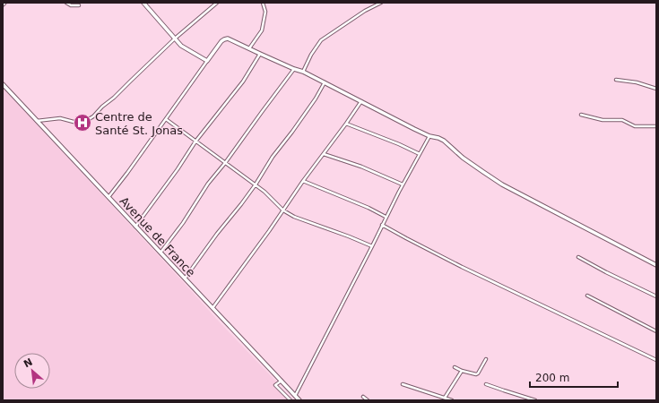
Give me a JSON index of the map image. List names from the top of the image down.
{
  "streets": {
    "street": ["Avenue de France"]
  },
  "places": {
    "hospital": ["Centre de Santé St. Jonas"]
  },
  "scale_bar": "200 m",
  "north": "top left"
}
